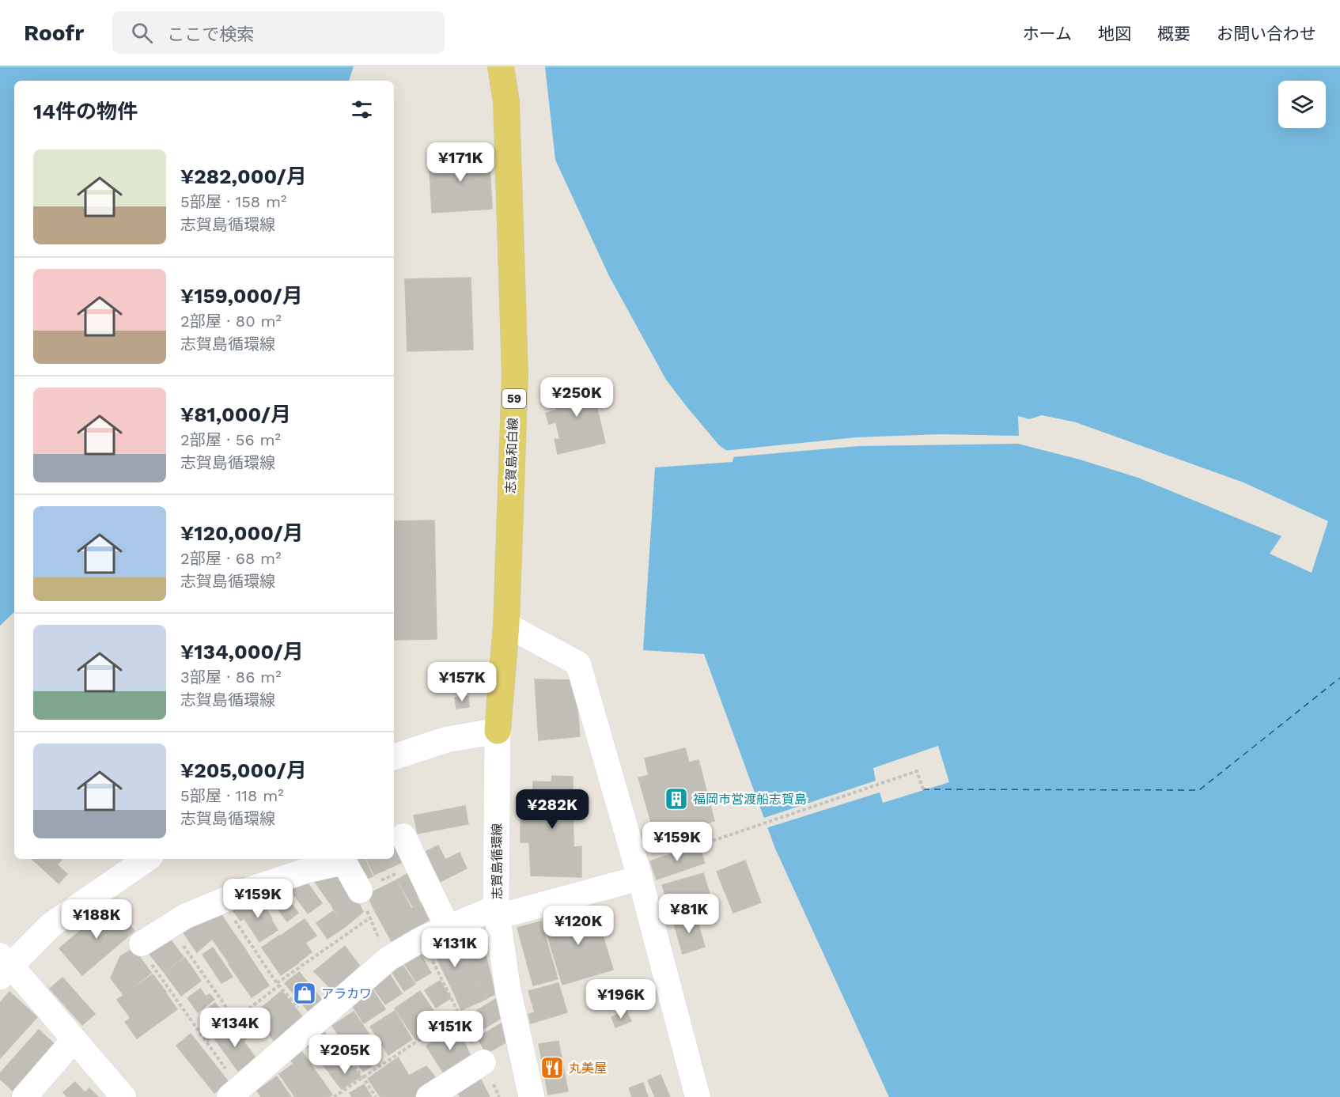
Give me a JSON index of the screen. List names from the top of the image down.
{
  "streets": {
    "main road": ["59", "志賀島和白線", "志賀島循環線"]
  },
  "crossings": [
    ["志賀島和白線", "志賀島循環線"]
  ],
  "places": {
    "building": ["福岡市営渡船志賀島"],
    "shop": ["アラカワ"],
    "restaurant": ["丸美屋"]
  },
  "page": {
    "header": "Roofr",
    "search": "ここで検索",
    "nav": [
      "ホーム",
      "地図",
      "概要",
      "お問い合わせ"
    ],
    "heading": "14件の物件",
    "list": [
      {
        "name": "¥282,000/月",
        "note": "5部屋 · 158 m² · 志賀島循環線"
      },
      {
        "name": "¥159,000/月",
        "note": "2部屋 · 80 m² · 志賀島循環線"
      },
      {
        "name": "¥81,000/月",
        "note": "2部屋 · 56 m² · 志賀島循環線"
      },
      {
        "name": "¥120,000/月",
        "note": "2部屋 · 68 m² · 志賀島循環線"
      },
      {
        "name": "¥134,000/月",
        "note": "3部屋 · 86 m² · 志賀島循環線"
      },
      {
        "name": "¥205,000/月",
        "note": "5部屋 · 118 m² · 志賀島循環線"
      }
    ],
    "price": [
      "¥171K",
      "¥250K",
      "¥157K",
      "¥282K",
      "¥159K",
      "¥159K",
      "¥81K",
      "¥188K",
      "¥120K",
      "¥131K",
      "¥196K",
      "¥134K",
      "¥151K",
      "¥205K"
    ]
  }
}
